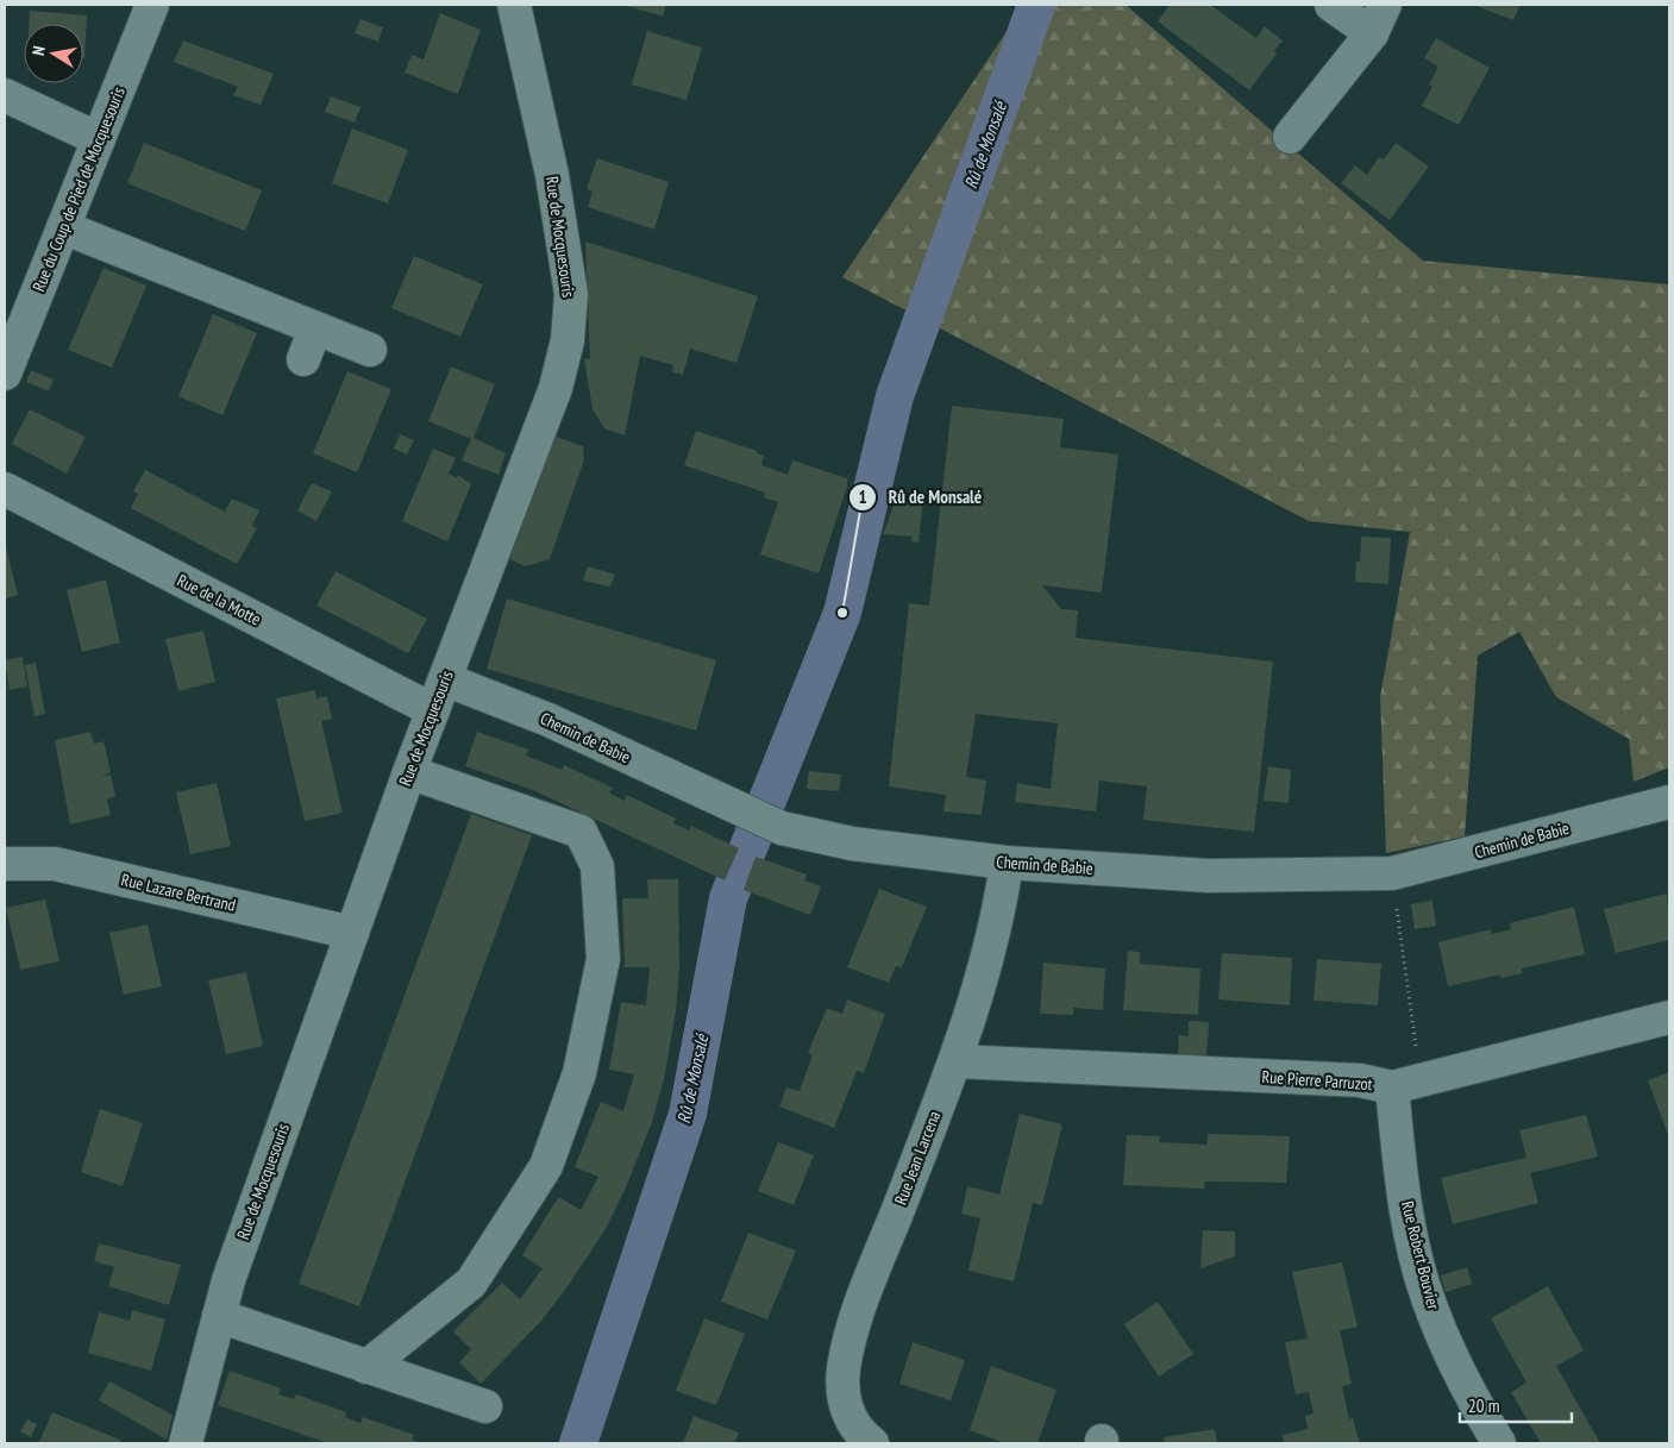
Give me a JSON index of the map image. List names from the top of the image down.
{
  "streets": {
    "street": [
      "Rue du Coup de Pied de Mocquesouris",
      "Rue de Mocquesouris",
      "Rue de la Motte",
      "Chemin de Babie",
      "Rue Lazare Bertrand",
      "Rue Pierre Parruzot",
      "Rue Jean Larcena",
      "Rue Robert Bouvier"
    ]
  },
  "crossings": [
    ["Rue de Mocquesouris", "Rue de la Motte"],
    ["Rue de Mocquesouris", "Chemin de Babie"],
    ["Rue de Mocquesouris", "Rue Lazare Bertrand"],
    ["Chemin de Babie", "Rue Jean Larcena"],
    ["Rue Pierre Parruzot", "Rue Jean Larcena"],
    ["Rue Pierre Parruzot", "Rue Robert Bouvier"]
  ],
  "water": ["Rû de Monsalé"],
  "places": ["Rû de Monsalé"],
  "scale_bar": "20 m",
  "north": "left"
}
